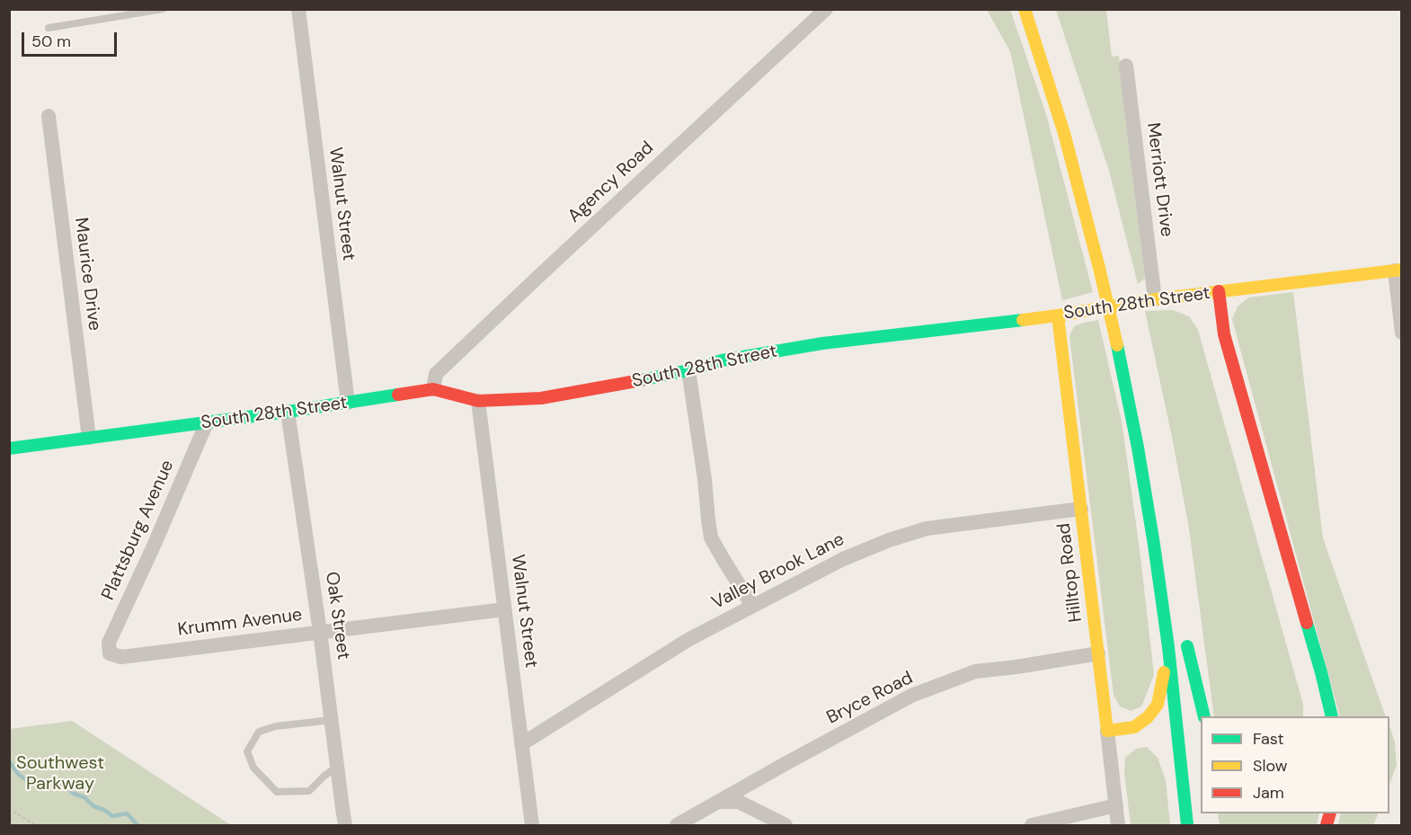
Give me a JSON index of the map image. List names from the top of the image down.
{
  "streets": {
    "main road": ["South 28th Street", "Hilltop Road"],
    "street": [
      "Merriott Drive",
      "Agency Road",
      "Walnut Street",
      "Maurice Drive",
      "Plattsburg Avenue",
      "Valley Brook Lane",
      "Oak Street",
      "Krumm Avenue",
      "Bryce Road"
    ]
  },
  "crossings": [
    ["Merriott Drive", "South 28th Street"],
    ["Agency Road", "South 28th Street"],
    ["Walnut Street", "South 28th Street"],
    ["Walnut Street", "Valley Brook Lane"],
    ["Walnut Street", "Krumm Avenue"],
    ["Maurice Drive", "South 28th Street"],
    ["South 28th Street", "Plattsburg Avenue"],
    ["South 28th Street", "Hilltop Road"],
    ["South 28th Street", "Oak Street"],
    ["Plattsburg Avenue", "Krumm Avenue"],
    ["Valley Brook Lane", "Hilltop Road"],
    ["Hilltop Road", "Bryce Road"],
    ["Oak Street", "Krumm Avenue"]
  ],
  "parks": ["Southwest Parkway"],
  "legend": ["Fast", "Slow", "Jam"],
  "scale_bar": "50 m"
}
